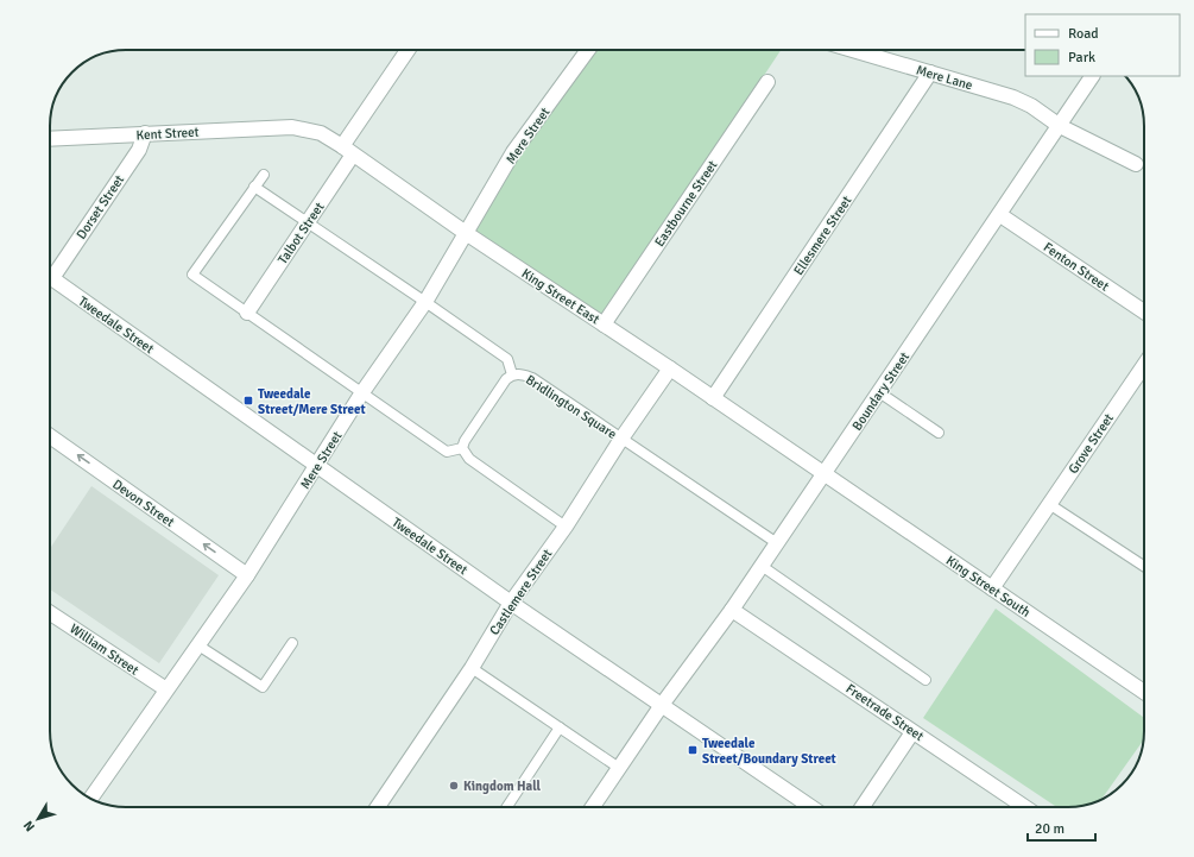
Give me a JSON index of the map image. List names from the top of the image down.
{
  "streets": {
    "street": [
      "Mere Lane",
      "Kent Street",
      "Mere Street",
      "Eastbourne Street",
      "Dorset Street",
      "Talbot Street",
      "Ellesmere Street",
      "Fenton Street",
      "King Street East",
      "Tweedale Street",
      "Boundary Street",
      "Grove Street",
      "Devon Street",
      "King Street South",
      "Castlemere Street",
      "William Street",
      "Freetrade Street"
    ],
    "lane": ["Bridlington Square"]
  },
  "crossings": [
    ["Mere Lane", "Ellesmere Street"],
    ["Mere Lane", "Boundary Street"],
    ["Kent Street", "Dorset Street"],
    ["Kent Street", "King Street East"],
    ["Mere Street", "King Street East"],
    ["Mere Street", "Tweedale Street"],
    ["Mere Street", "Devon Street"],
    ["Mere Street", "William Street"],
    ["Eastbourne Street", "King Street East"],
    ["Talbot Street", "King Street East"],
    ["Ellesmere Street", "King Street East"],
    ["Fenton Street", "Boundary Street"],
    ["King Street East", "Boundary Street"],
    ["King Street East", "King Street South"],
    ["King Street East", "Castlemere Street"],
    ["Tweedale Street", "Boundary Street"],
    ["Tweedale Street", "Castlemere Street"],
    ["Boundary Street", "Bridlington Square"],
    ["Boundary Street", "King Street South"],
    ["Boundary Street", "Freetrade Street"],
    ["Bridlington Square", "Castlemere Street"],
    ["Grove Street", "King Street South"]
  ],
  "one_way": ["Devon Street"],
  "places": {
    "transit": ["Tweedale Street/Mere Street", "Tweedale Street/Boundary Street"],
    "other": ["Kingdom Hall"]
  },
  "legend": ["Road", "Park"],
  "scale_bar": "20 m",
  "north": "bottom left"
}
